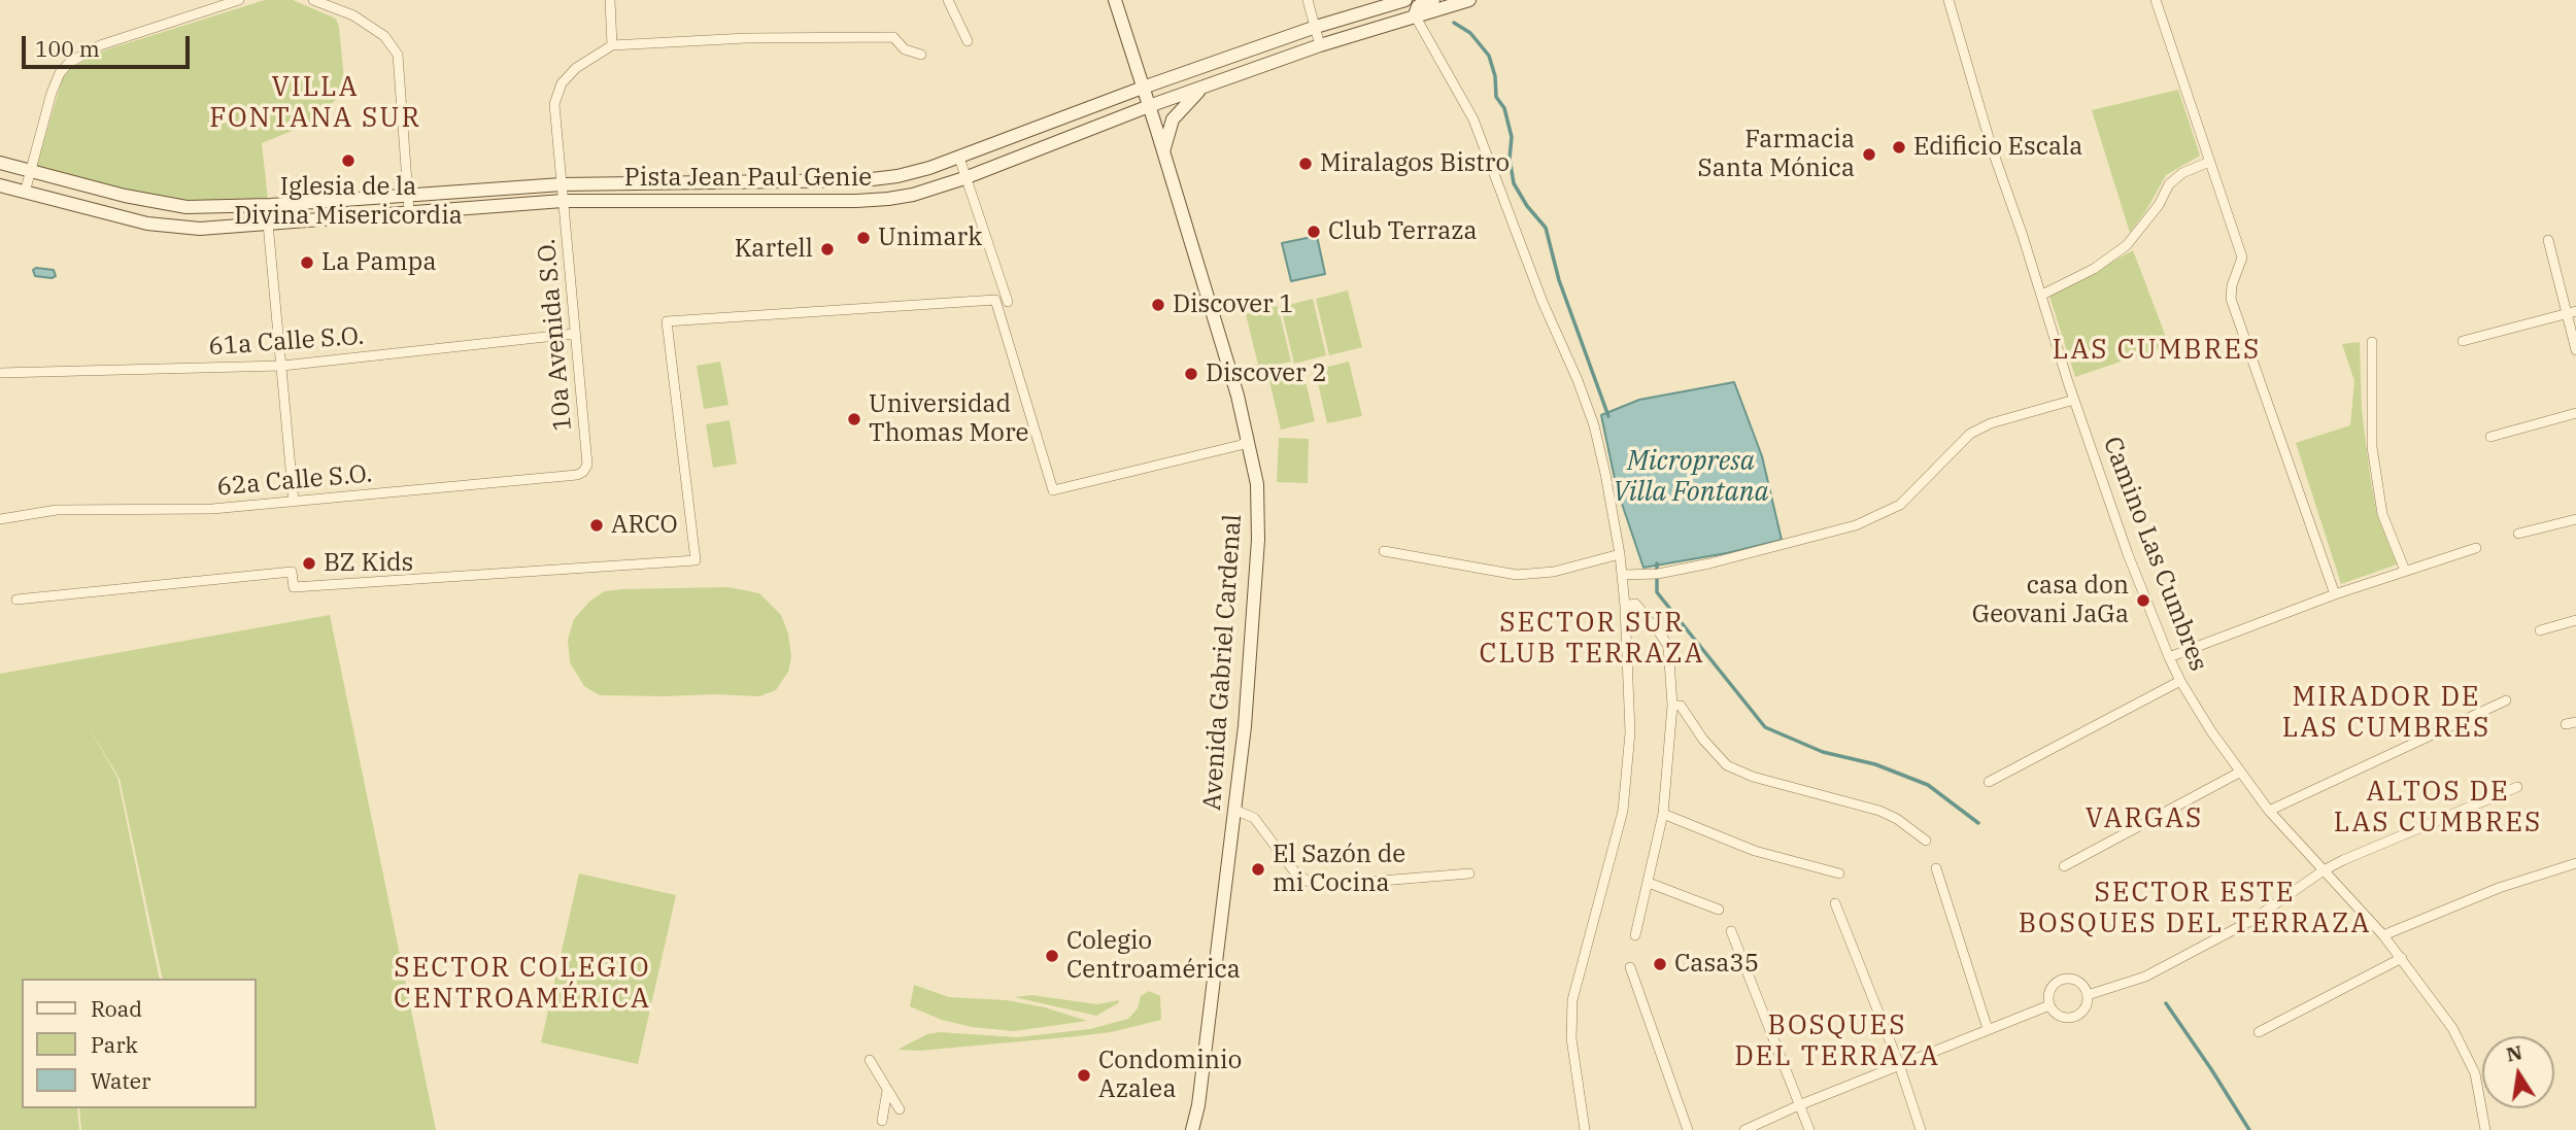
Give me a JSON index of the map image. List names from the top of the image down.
{
  "streets": {
    "main road": ["Pista Jean Paul Genie", "Avenida Gabriel Cardenal"],
    "street": [
      "10a Avenida S.O.",
      "61a Calle S.O.",
      "62a Calle S.O.",
      "Camino Las Cumbres"
    ]
  },
  "crossings": [
    ["Pista Jean Paul Genie", "10a Avenida S.O."],
    ["Pista Jean Paul Genie", "Avenida Gabriel Cardenal"],
    ["10a Avenida S.O.", "61a Calle S.O."],
    ["10a Avenida S.O.", "62a Calle S.O."]
  ],
  "districts": [
    "VILLA FONTANA SUR",
    "LAS CUMBRES",
    "SECTOR SUR CLUB TERRAZA",
    "MIRADOR DE LAS CUMBRES",
    "ALTOS DE LAS CUMBRES",
    "VARGAS",
    "SECTOR ESTE BOSQUES DEL TERRAZA",
    "SECTOR COLEGIO CENTROAMÉRICA",
    "BOSQUES DEL TERRAZA"
  ],
  "water": ["Micropresa Villa Fontana"],
  "places": [
    "Edificio Escala",
    "Farmacia Santa Mónica",
    "Iglesia de la Divina Misericordia",
    "Miralagos Bistro",
    "Club Terraza",
    "Unimark",
    "Kartell",
    "La Pampa",
    "Discover 1",
    "Discover 2",
    "Universidad Thomas More",
    "ARCO",
    "BZ Kids",
    "casa don Geovani JaGa",
    "El Sazón de mi Cocina",
    "Colegio Centroamérica",
    "Casa35",
    "Condominio Azalea"
  ],
  "legend": ["Road", "Park", "Water"],
  "scale_bar": "100 m",
  "north": "top"
}
